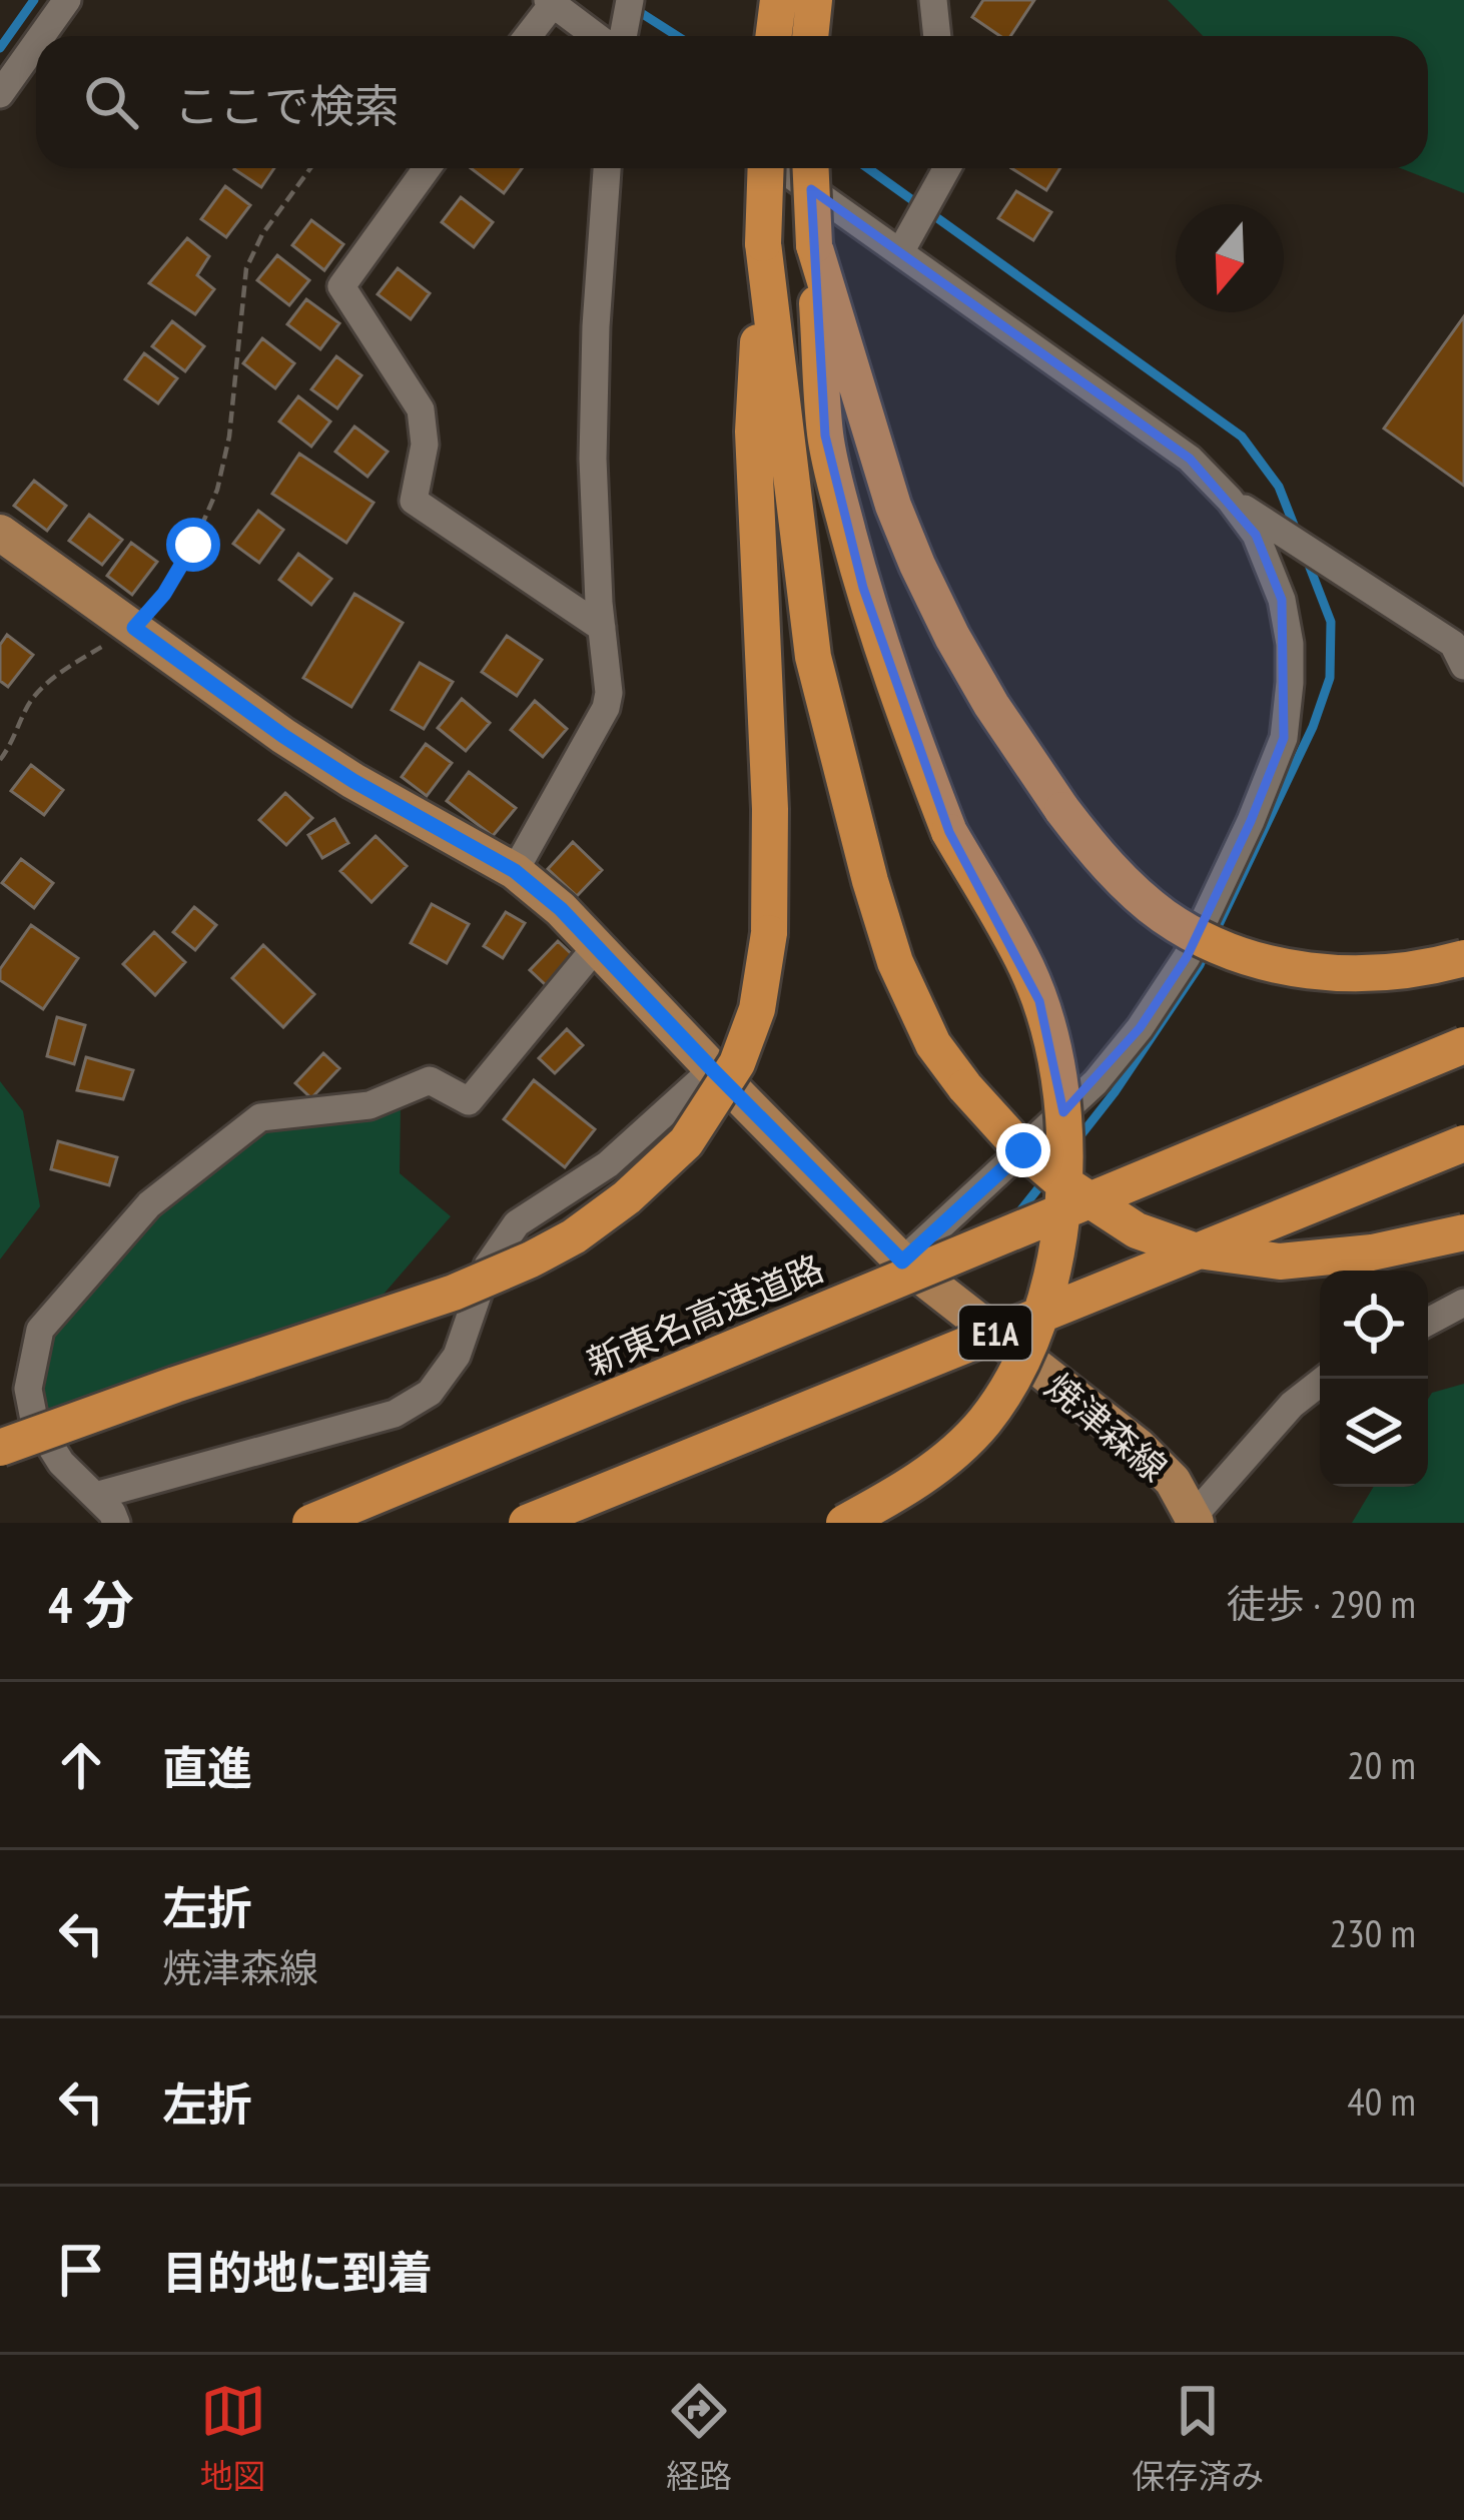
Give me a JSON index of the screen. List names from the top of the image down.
{
  "streets": {
    "highway": ["新東名高速道路", "E1A"],
    "main road": ["焼津森線"]
  },
  "north": "bottom",
  "page": {
    "search": "ここで検索",
    "heading": ["4 分", "徒歩 · 290 m"],
    "list": [
      ["直進", "20 m"],
      ["左折", "焼津森線", "230 m"],
      ["左折", "40 m"],
      "目的地に到着"
    ],
    "nav": ["地図", "経路", "保存済み"]
  }
}
